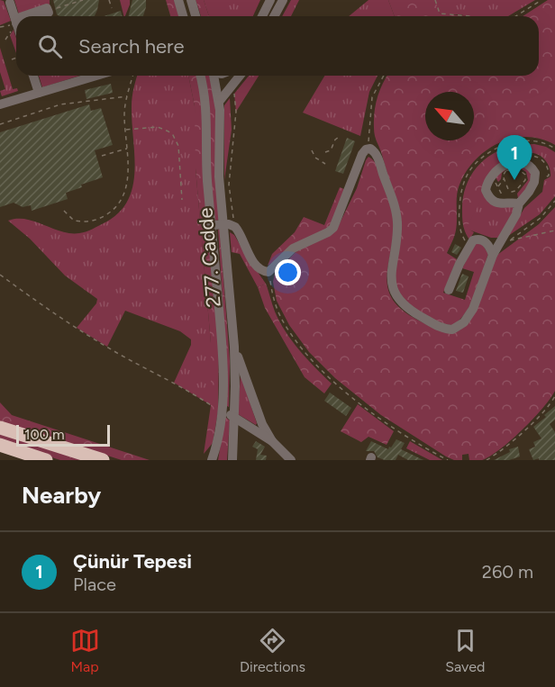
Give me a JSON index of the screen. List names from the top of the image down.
{
  "streets": {
    "street": ["277. Cadde"]
  },
  "scale_bar": "100 m",
  "north": "top left",
  "page": {
    "search": "Search here",
    "pins": "1",
    "scale": "100 m",
    "heading": "Nearby",
    "list": [
      {
        "mark": "1",
        "name": "Çünür Tepesi",
        "note": "Place",
        "value": "260 m"
      }
    ],
    "nav": ["Map", "Directions", "Saved"]
  }
}
